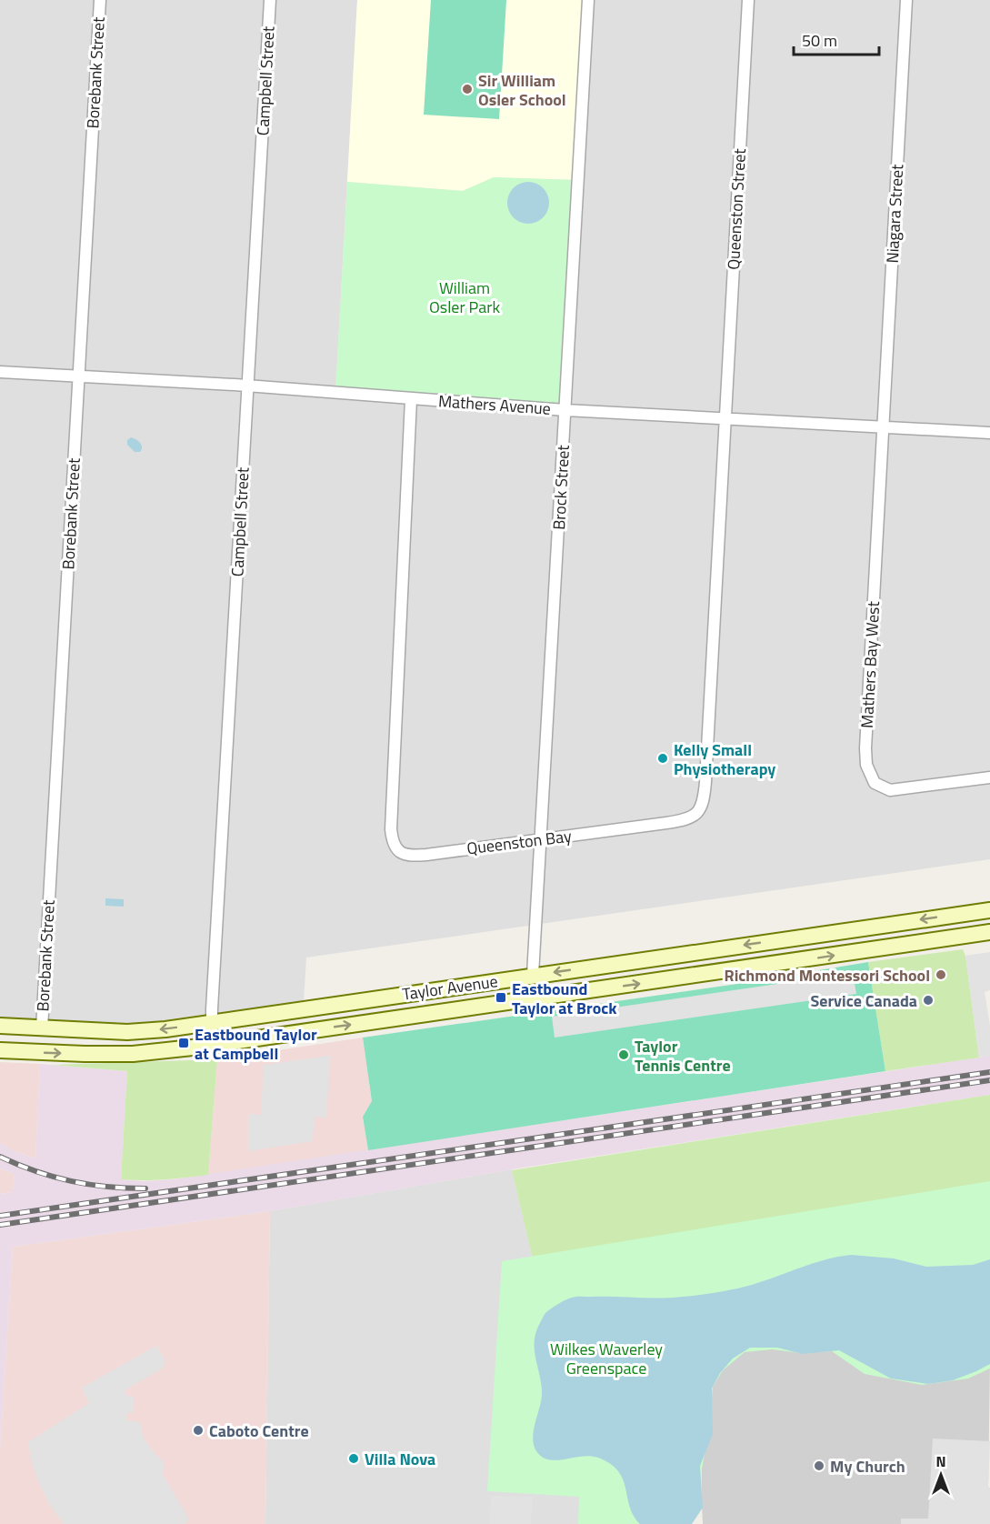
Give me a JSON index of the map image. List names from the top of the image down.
{
  "streets": {
    "main road": ["Taylor Avenue"],
    "street": [
      "Borebank Street",
      "Campbell Street",
      "Queenston Street",
      "Niagara Street",
      "Mathers Avenue",
      "Brock Street",
      "Mathers Bay West",
      "Queenston Bay"
    ]
  },
  "crossings": [
    ["Borebank Street", "Mathers Avenue"],
    ["Borebank Street", "Taylor Avenue"],
    ["Campbell Street", "Mathers Avenue"],
    ["Campbell Street", "Taylor Avenue"],
    ["Queenston Street", "Mathers Avenue"],
    ["Queenston Street", "Queenston Bay"],
    ["Niagara Street", "Mathers Avenue"],
    ["Niagara Street", "Mathers Bay West"],
    ["Mathers Avenue", "Brock Street"],
    ["Mathers Avenue", "Mathers Bay West"],
    ["Mathers Avenue", "Queenston Bay"],
    ["Brock Street", "Queenston Bay"],
    ["Brock Street", "Taylor Avenue"]
  ],
  "parks": ["William Osler Park", "Wilkes Waverley Greenspace"],
  "places": {
    "other": [
      "Sir William Osler School",
      "Kelly Small Physiotherapy",
      "Richmond Montessori School",
      "Service Canada",
      "Taylor Tennis Centre",
      "Caboto Centre",
      "Villa Nova",
      "My Church"
    ],
    "transit": ["Eastbound Taylor at Brock", "Eastbound Taylor at Campbell"]
  },
  "scale_bar": "50 m",
  "north": "top"
}
